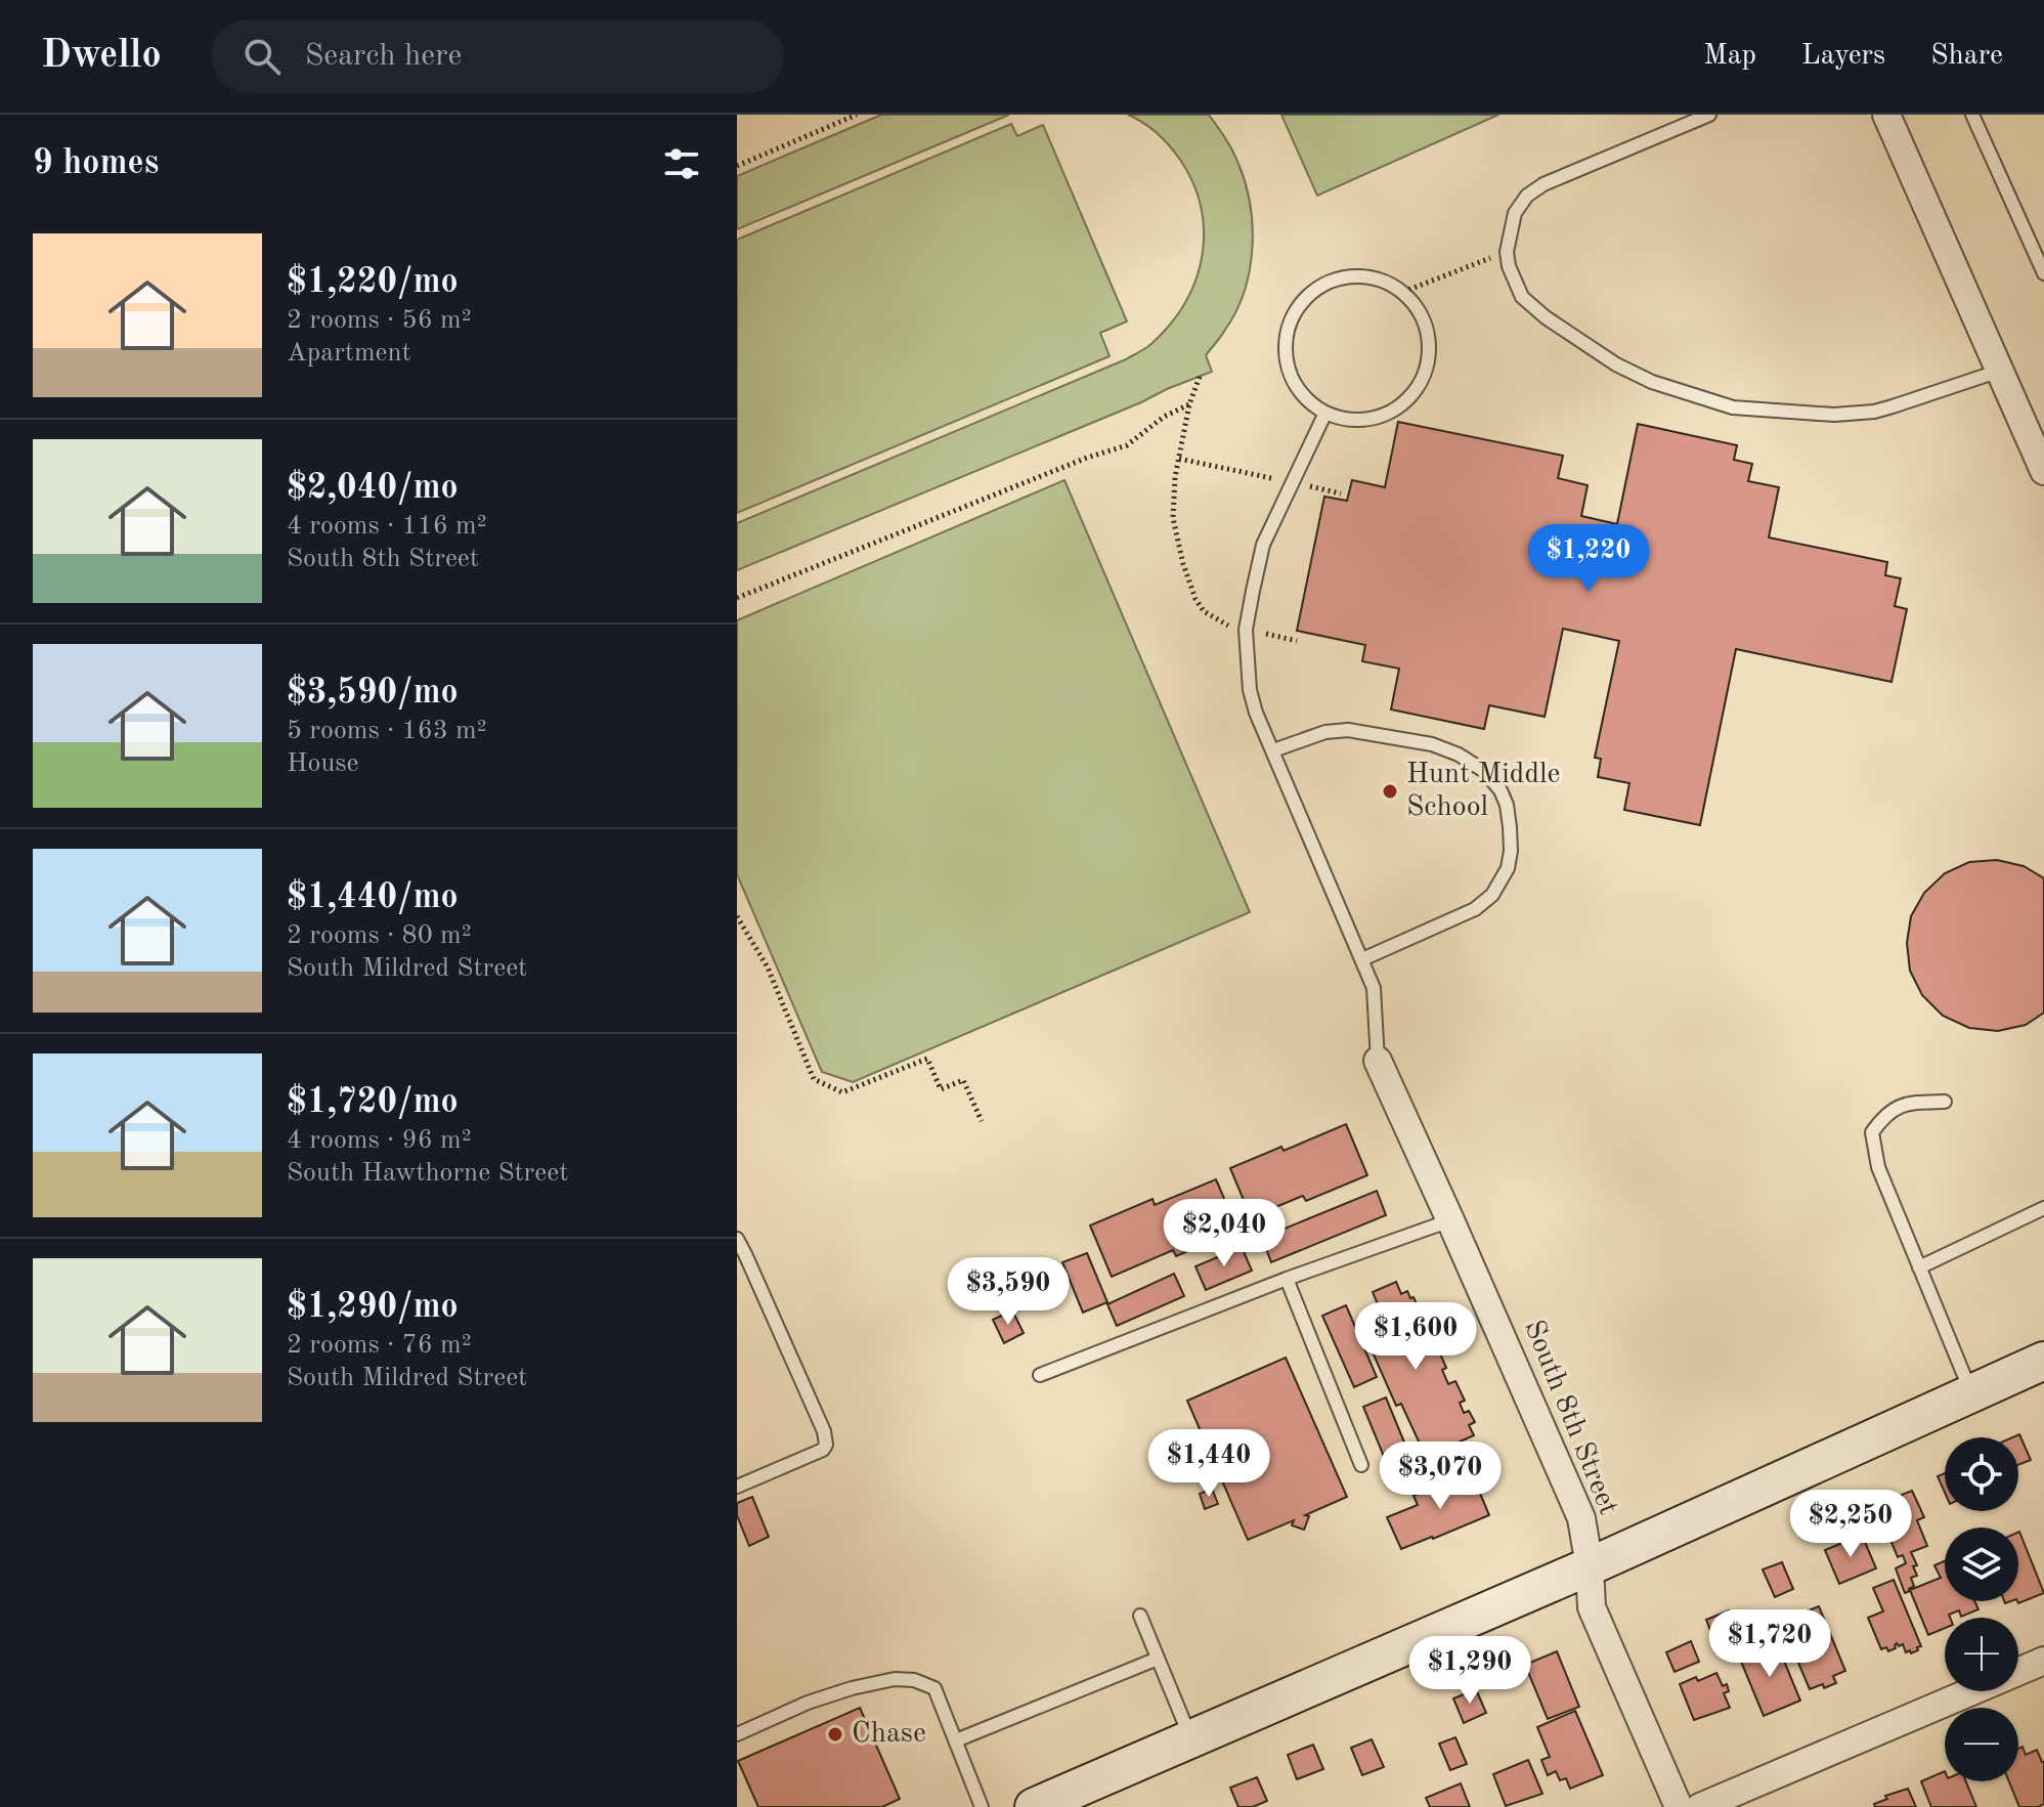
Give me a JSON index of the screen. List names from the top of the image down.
{
  "streets": {
    "street": ["South 8th Street"]
  },
  "places": ["Hunt Middle School", "Chase"],
  "page": {
    "header": "Dwello",
    "search": "Search here",
    "nav": ["Map", "Layers", "Share"],
    "heading": "9 homes",
    "list": [
      {
        "name": "$1,220/mo",
        "note": "2 rooms · 56 m² · Apartment"
      },
      {
        "name": "$2,040/mo",
        "note": "4 rooms · 116 m² · South 8th Street"
      },
      {
        "name": "$3,590/mo",
        "note": "5 rooms · 163 m² · House"
      },
      {
        "name": "$1,440/mo",
        "note": "2 rooms · 80 m² · South Mildred Street"
      },
      {
        "name": "$1,720/mo",
        "note": "4 rooms · 96 m² · South Hawthorne Street"
      },
      {
        "name": "$1,290/mo",
        "note": "2 rooms · 76 m² · South Mildred Street"
      }
    ],
    "price": [
      "$1,220",
      "$2,040",
      "$3,590",
      "$1,600",
      "$1,440",
      "$3,070",
      "$2,250",
      "$1,720",
      "$1,290"
    ],
    "map_buttons": ["+", "−"]
  }
}
